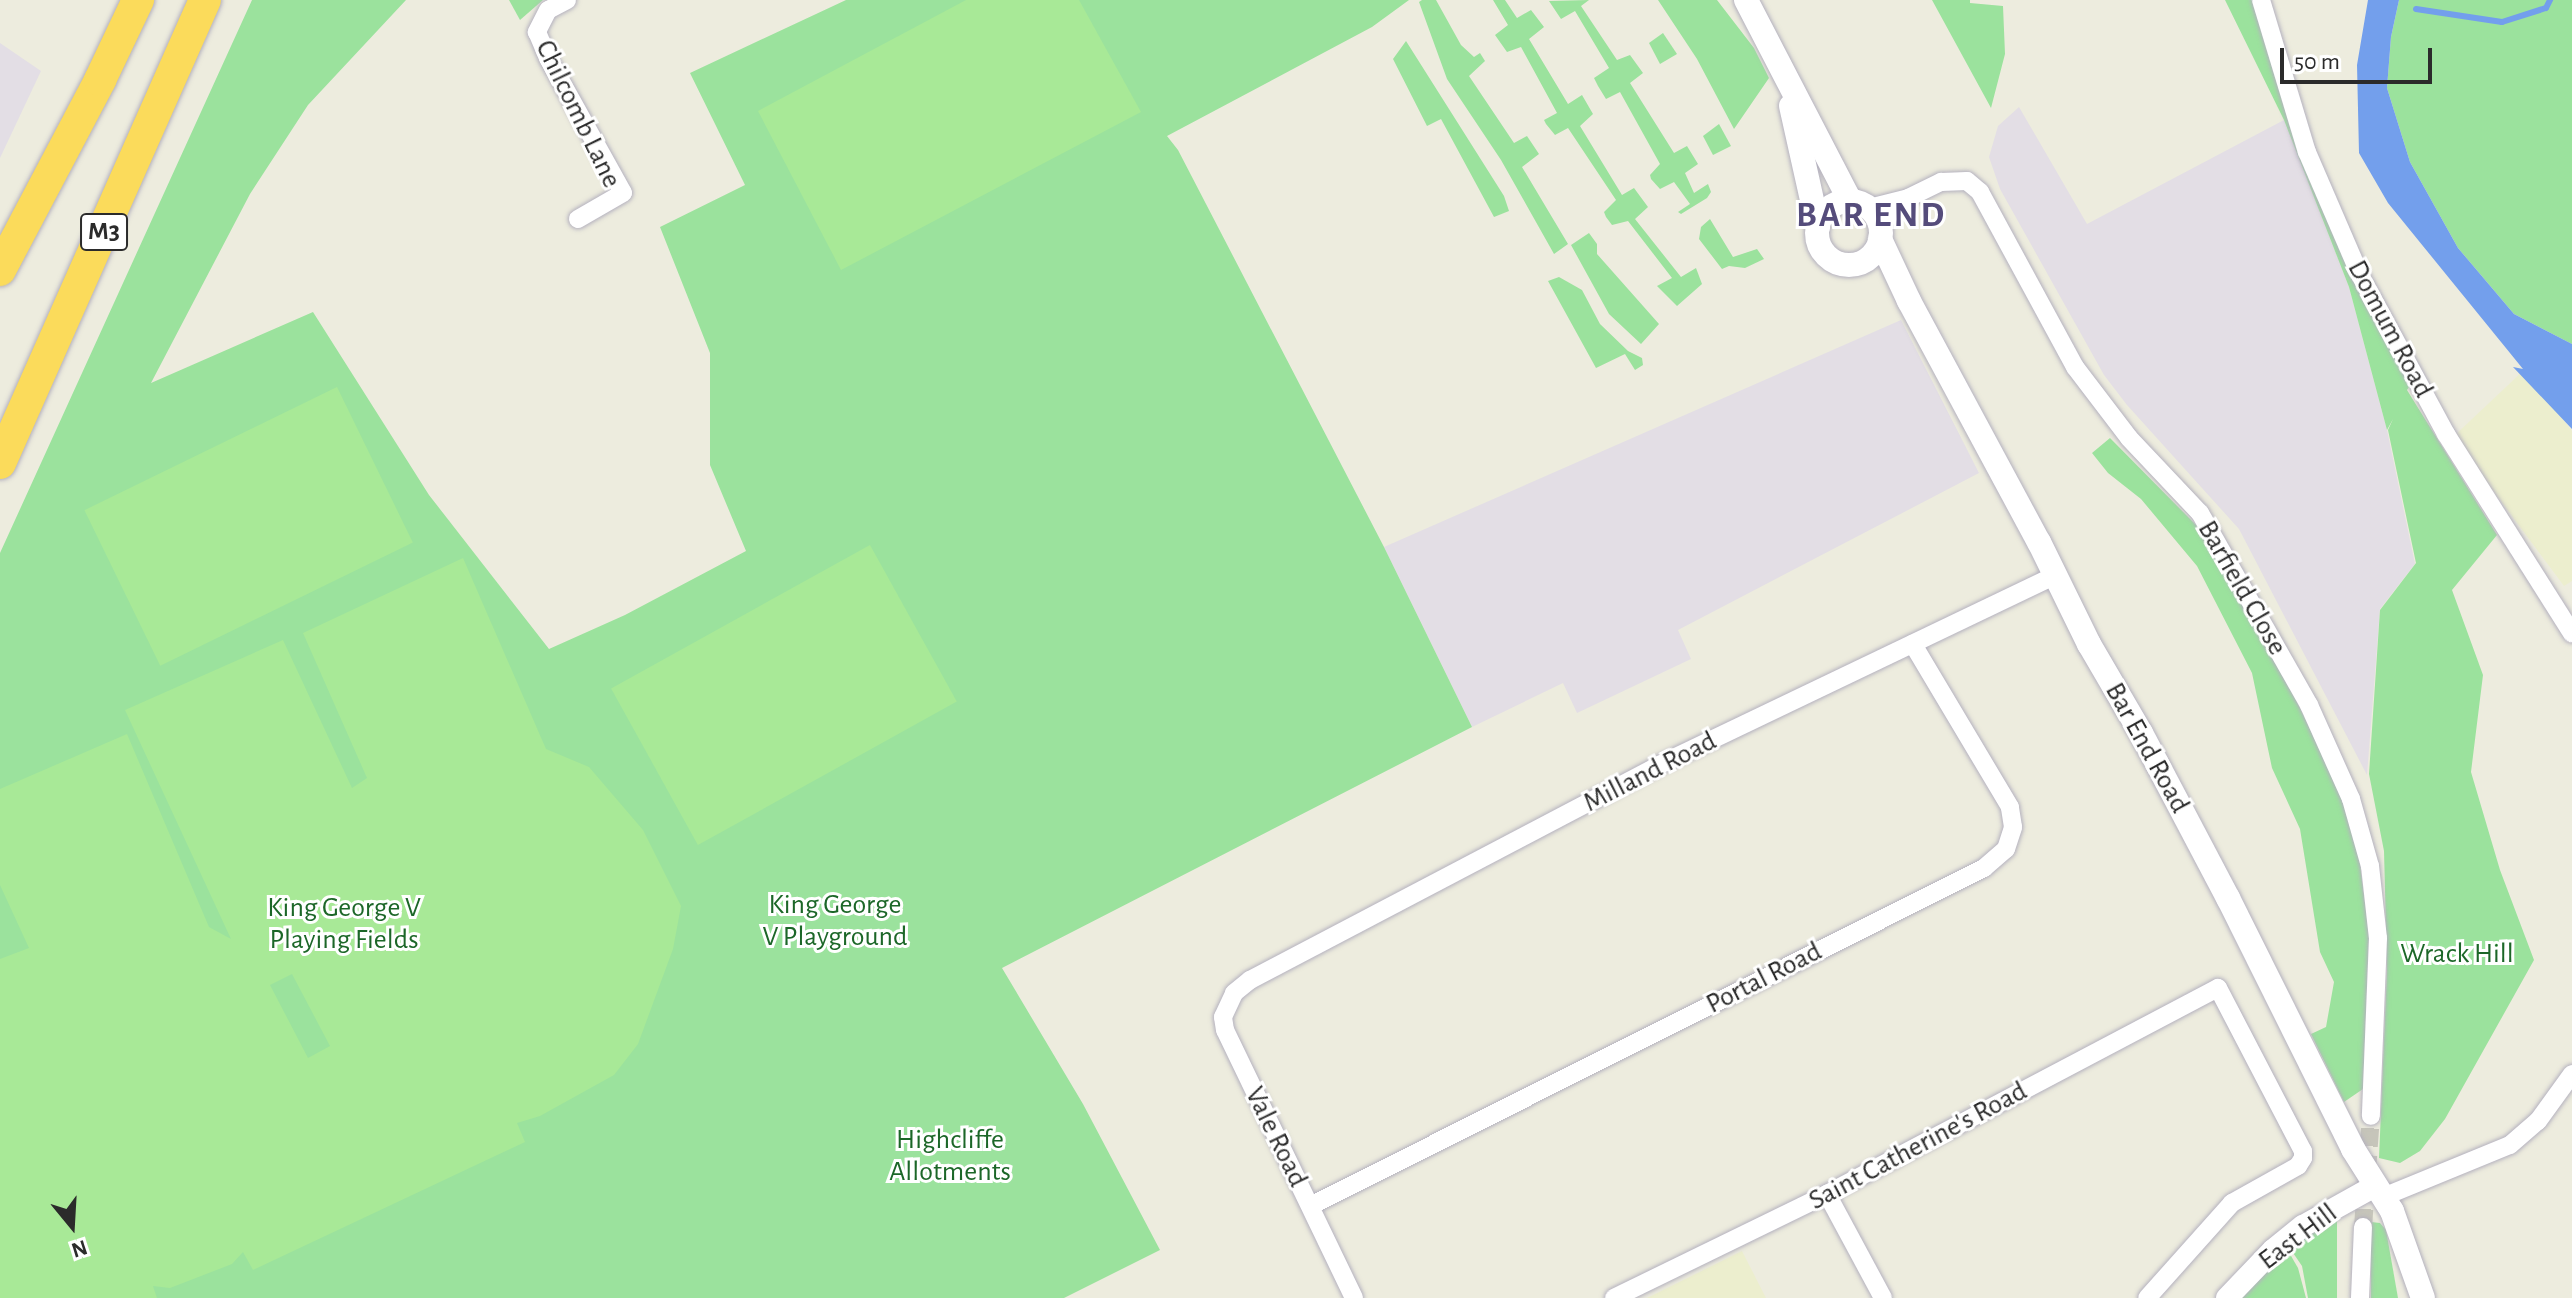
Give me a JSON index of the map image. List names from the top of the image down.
{
  "streets": {
    "highway": ["M3"],
    "main road": ["Bar End Road"],
    "street": [
      "Chilcomb Lane",
      "Domum Road",
      "Barfield Close",
      "Milland Road",
      "Portal Road",
      "Vale Road",
      "Saint Catherine's Road",
      "East Hill"
    ]
  },
  "crossings": [
    ["Barfield Close", "Bar End Road"],
    ["Bar End Road", "Milland Road"],
    ["Bar End Road", "East Hill"],
    ["Milland Road", "Portal Road"],
    ["Milland Road", "Vale Road"],
    ["Portal Road", "Vale Road"]
  ],
  "districts": ["BAR END"],
  "parks": [
    "King George V Playground",
    "King George V Playing Fields",
    "Wrack Hill",
    "Highcliffe Allotments"
  ],
  "scale_bar": "50 m",
  "north": "bottom"
}
